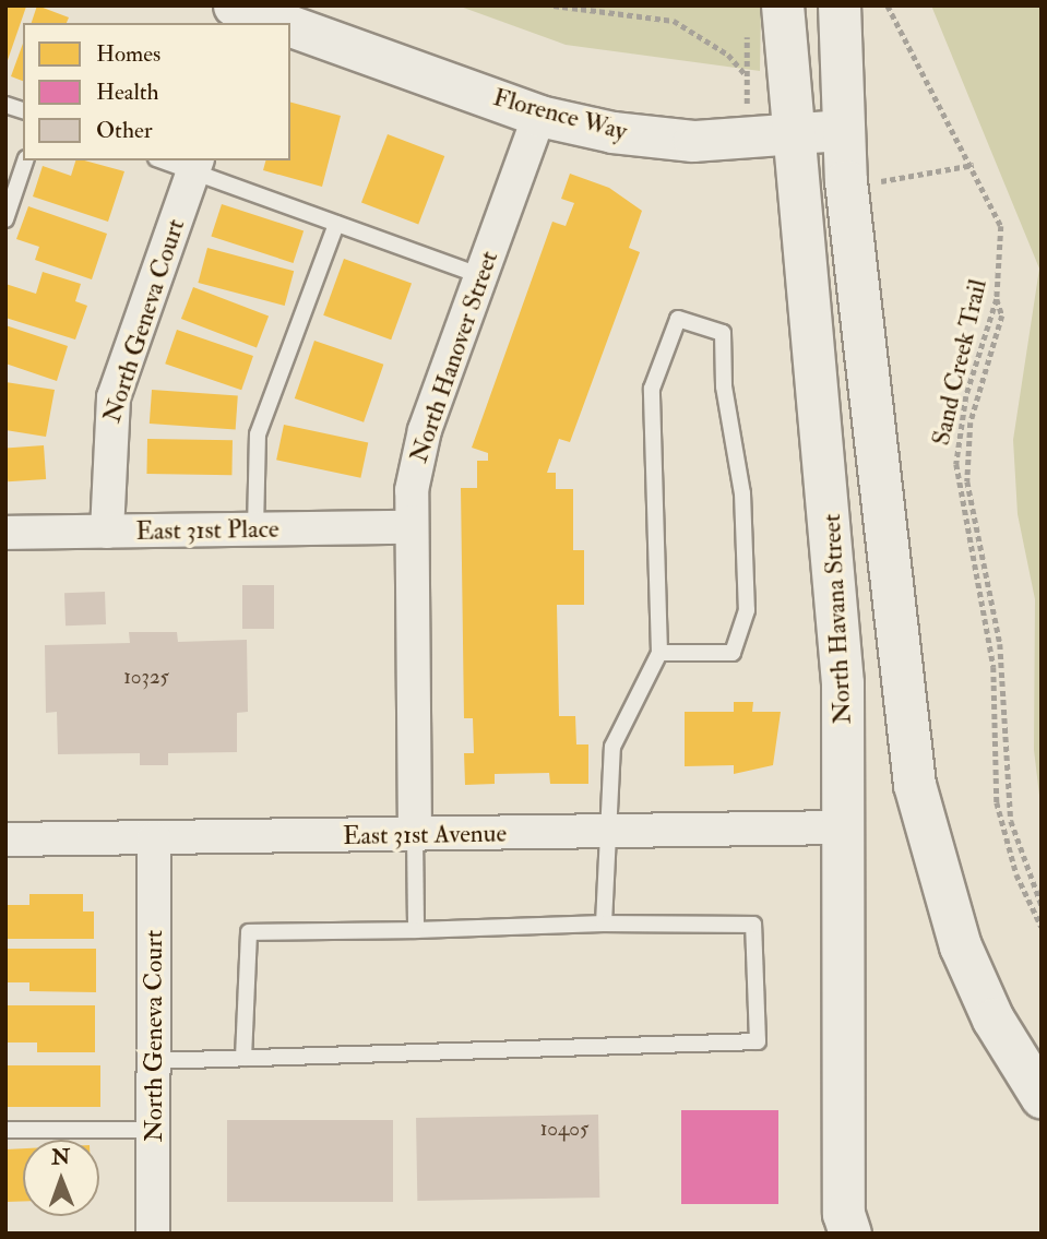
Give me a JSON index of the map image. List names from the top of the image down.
{
  "streets": {
    "main road": ["North Havana Street"],
    "street": [
      "Florence Way",
      "North Geneva Court",
      "North Hanover Street",
      "East 31st Place",
      "East 31st Avenue"
    ],
    "path": ["Sand Creek Trail"]
  },
  "crossings": [
    ["Florence Way", "North Hanover Street"],
    ["Florence Way", "North Havana Street"],
    ["North Geneva Court", "East 31st Place"],
    ["North Geneva Court", "East 31st Avenue"],
    ["North Hanover Street", "East 31st Place"],
    ["North Hanover Street", "East 31st Avenue"],
    ["North Havana Street", "East 31st Avenue"]
  ],
  "house_numbers": ["10325", "10405"],
  "legend": ["Homes", "Health", "Other"],
  "north": "top"
}
